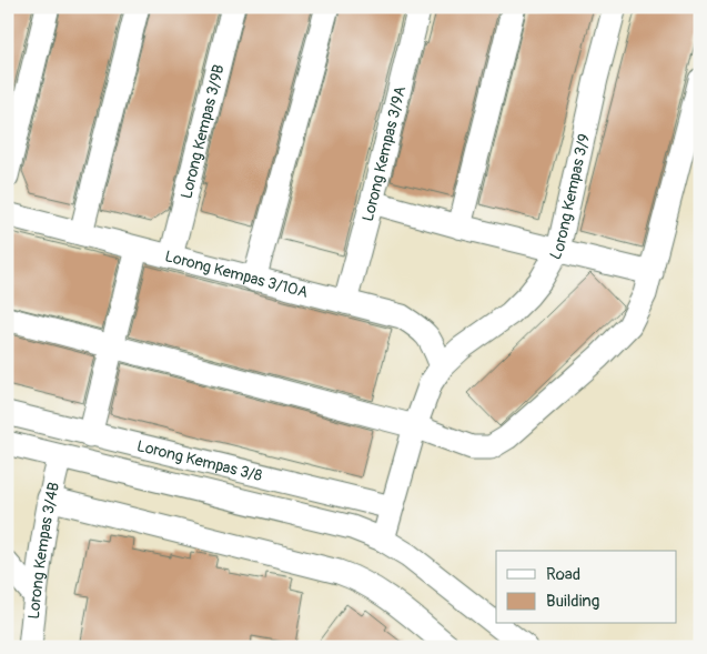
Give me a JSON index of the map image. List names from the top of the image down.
{
  "streets": {
    "street": [
      "Lorong Kempas 3/9B",
      "Lorong Kempas 3/9A",
      "Lorong Kempas 3/9",
      "Lorong Kempas 3/10A",
      "Lorong Kempas 3/8",
      "Lorong Kempas 3/4B"
    ]
  },
  "crossings": [
    ["Lorong Kempas 3/9B", "Lorong Kempas 3/10A"],
    ["Lorong Kempas 3/9A", "Lorong Kempas 3/10A"],
    ["Lorong Kempas 3/9", "Lorong Kempas 3/10A"],
    ["Lorong Kempas 3/9", "Lorong Kempas 3/8"]
  ],
  "legend": ["Road", "Building"]
}
